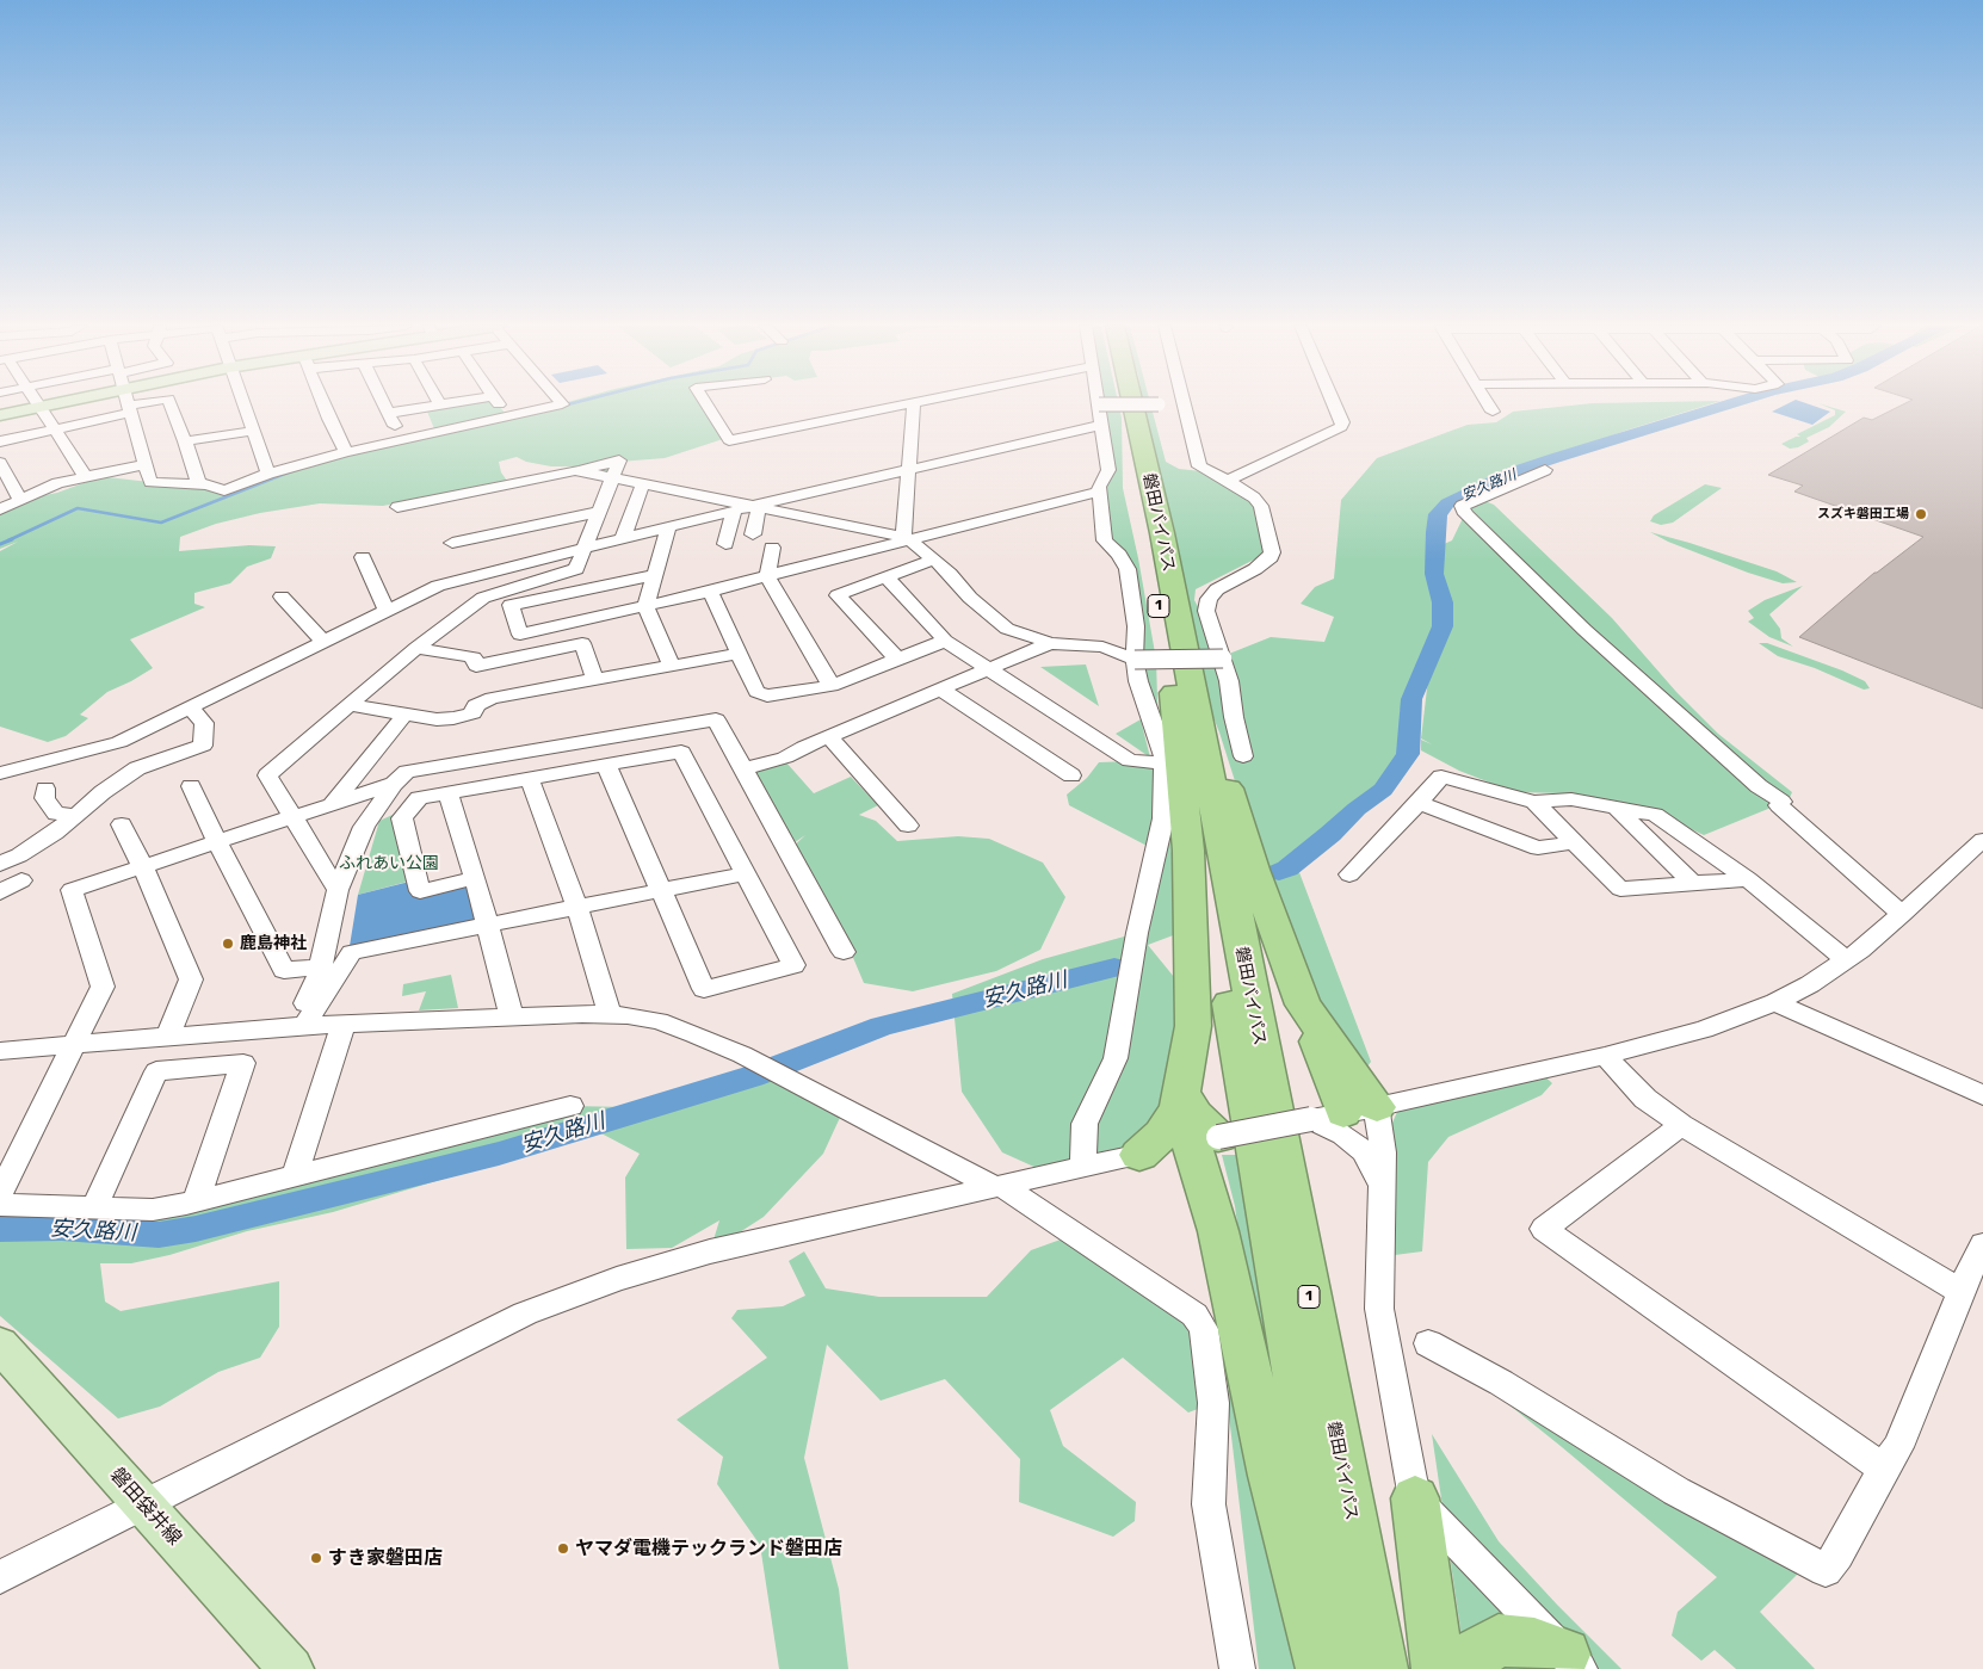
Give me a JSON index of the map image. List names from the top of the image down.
{
  "streets": {
    "highway": ["磐田バイパス", "1"],
    "main road": ["磐田袋井線"]
  },
  "crossings": [
    ["磐田バイパス", "1"]
  ],
  "water": ["安久路川"],
  "parks": ["ふれあい公園"],
  "places": [
    "スズキ磐田工場",
    "鹿島神社",
    "ヤマダ電機テックランド磐田店",
    "すき家磐田店"
  ]
}
